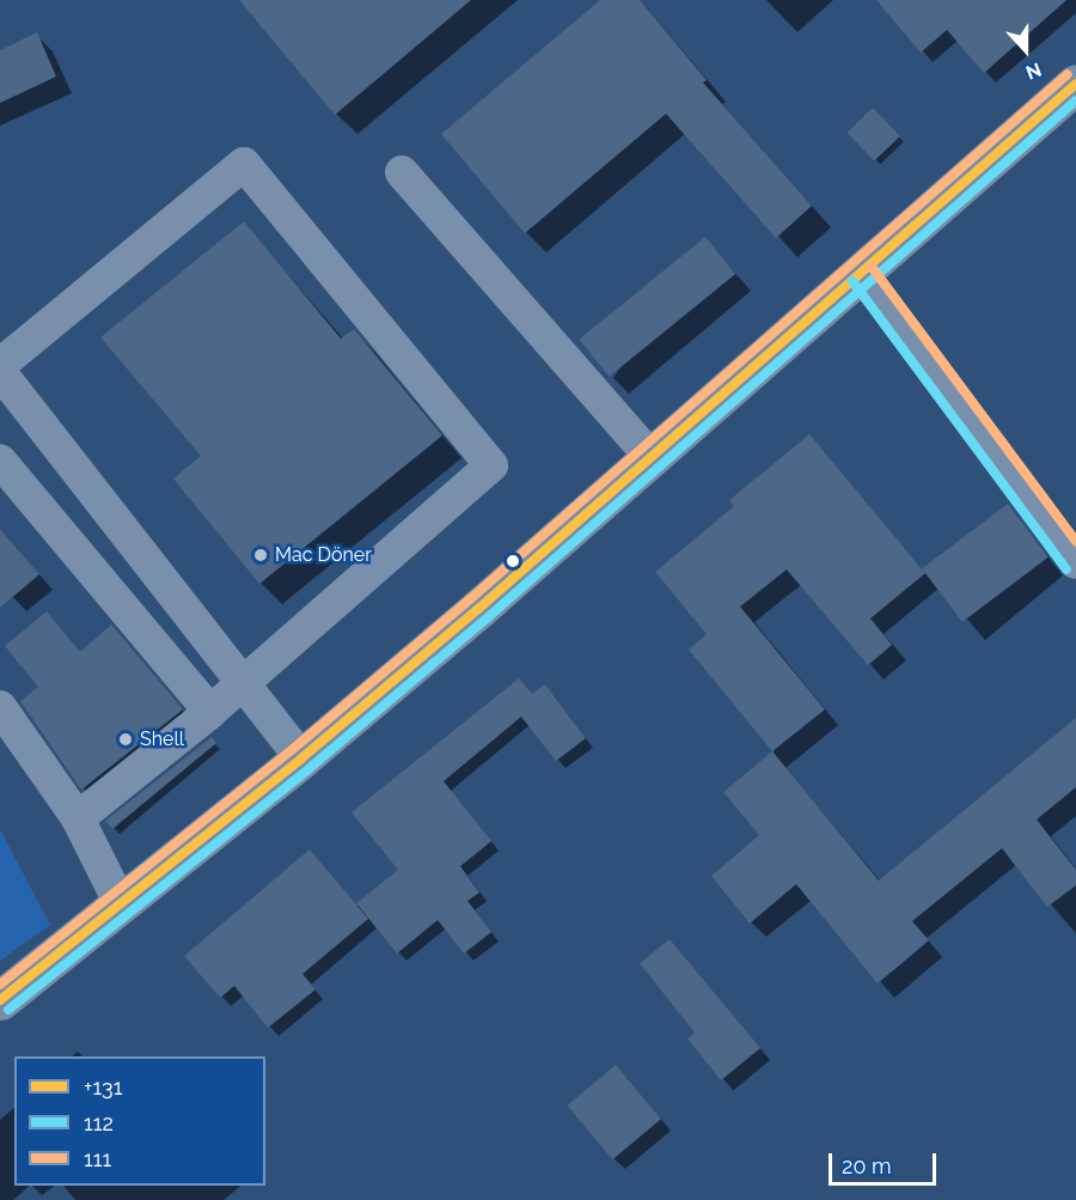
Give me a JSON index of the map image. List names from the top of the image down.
{
  "places": ["Mac Döner", "Shell"],
  "lines": ["transit line 111", "transit line +131", "transit line 112"],
  "legend": ["+131", "112", "111"],
  "scale_bar": "20 m",
  "north": "bottom"
}
